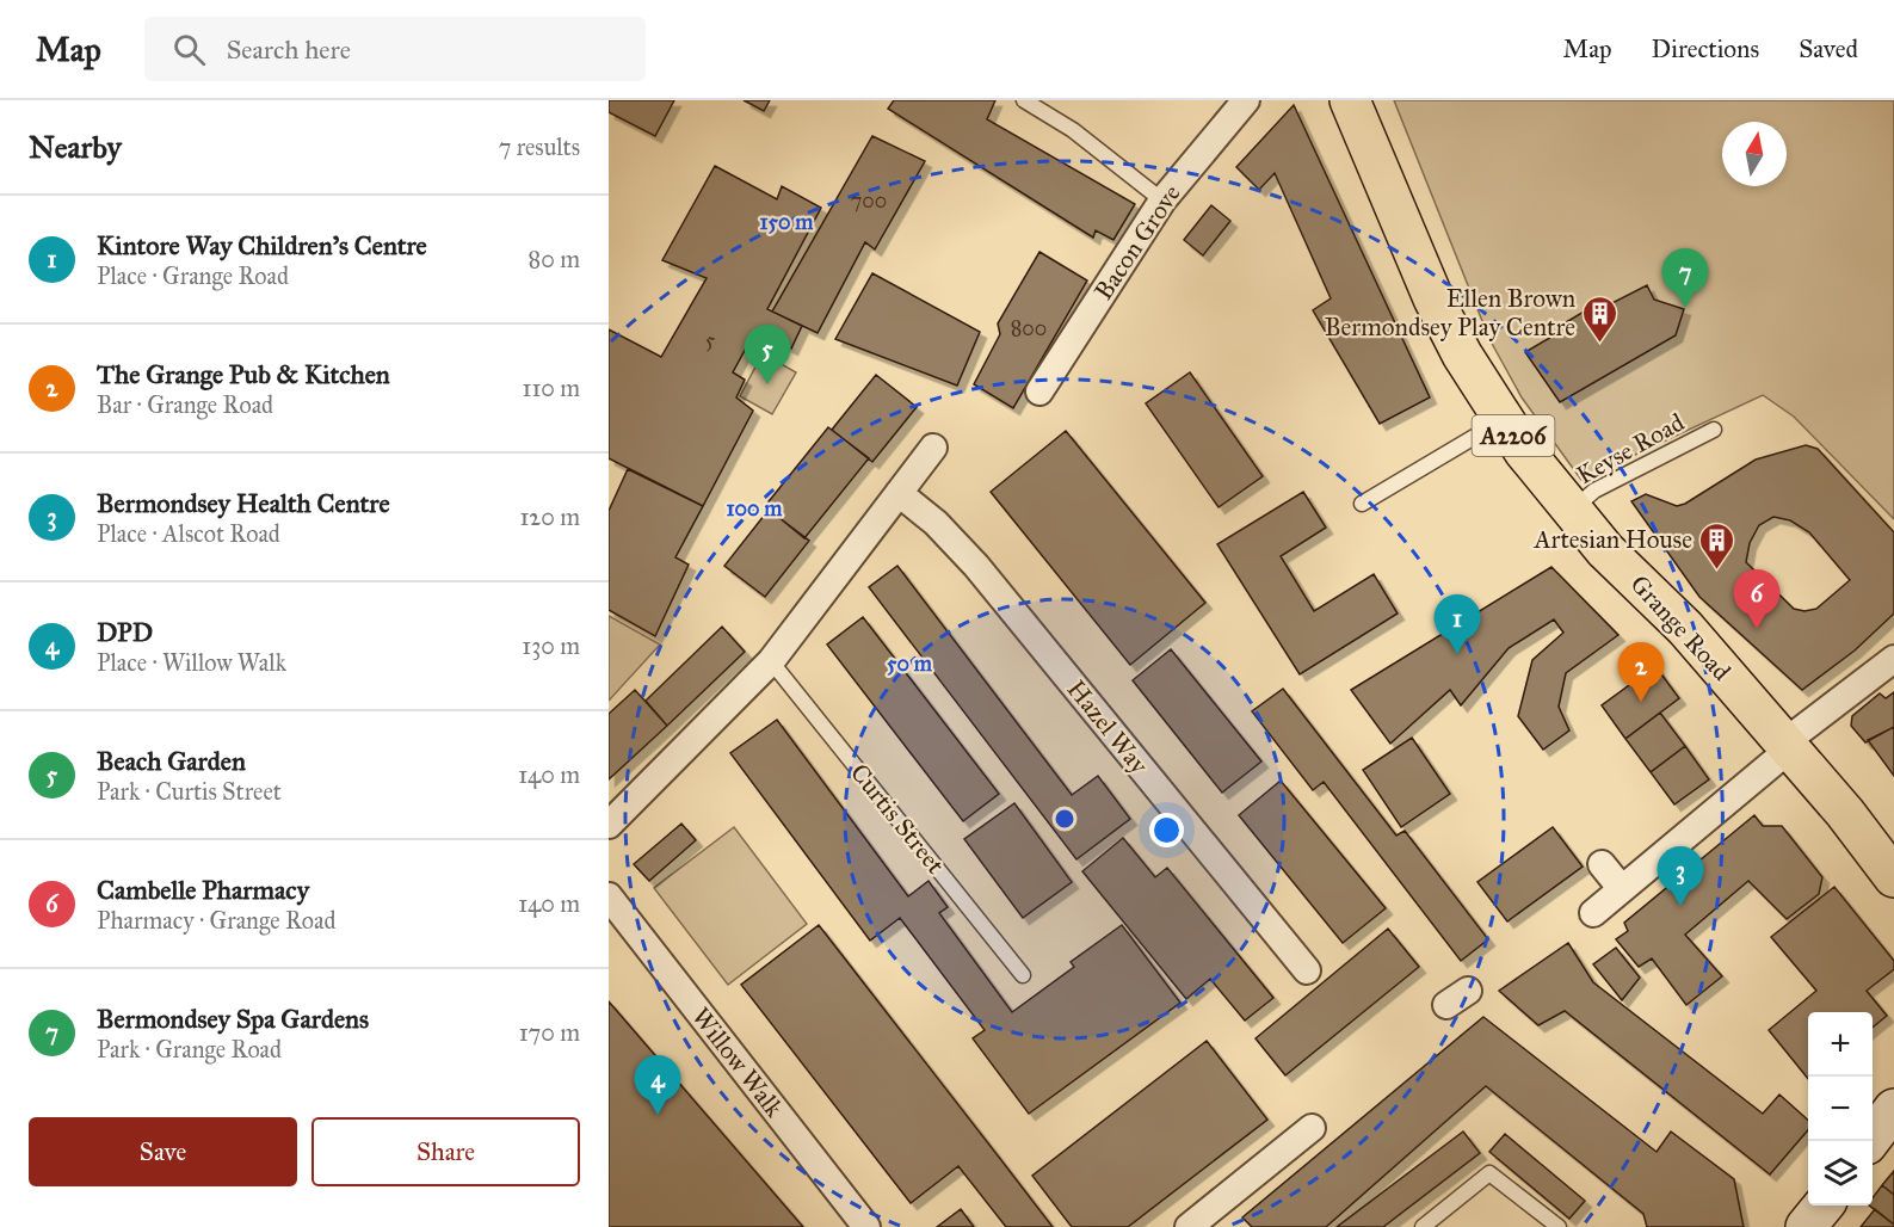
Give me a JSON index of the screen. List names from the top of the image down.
{
  "streets": {
    "main road": ["A2206", "Grange Road"],
    "street": ["Bacon Grove", "Hazel Way", "Willow Walk"],
    "lane": ["Keyse Road", "Curtis Street"]
  },
  "crossings": [
    ["Keyse Road", "Grange Road"]
  ],
  "places": {
    "building": ["Ellen Brown Bermondsey Play Centre", "Artesian House"]
  },
  "house_numbers": ["700", "800", "5"],
  "north": "top",
  "page": {
    "header": "Map",
    "search": "Search here",
    "nav": ["Map", "Directions", "Saved"],
    "heading": ["Nearby", "7 results"],
    "list": [
      {
        "mark": "1",
        "name": "Kintore Way Children's Centre",
        "note": "Place · Grange Road",
        "value": "80 m"
      },
      {
        "mark": "2",
        "name": "The Grange Pub & Kitchen",
        "note": "Bar · Grange Road",
        "value": "110 m"
      },
      {
        "mark": "3",
        "name": "Bermondsey Health Centre",
        "note": "Place · Alscot Road",
        "value": "120 m"
      },
      {
        "mark": "4",
        "name": "DPD",
        "note": "Place · Willow Walk",
        "value": "130 m"
      },
      {
        "mark": "5",
        "name": "Beach Garden",
        "note": "Park · Curtis Street",
        "value": "140 m"
      },
      {
        "mark": "6",
        "name": "Cambelle Pharmacy",
        "note": "Pharmacy · Grange Road",
        "value": "140 m"
      },
      {
        "mark": "7",
        "name": "Bermondsey Spa Gardens",
        "note": "Park · Grange Road",
        "value": "170 m"
      }
    ],
    "pins": [
      "7",
      "5",
      "6",
      "1",
      "2",
      "3",
      "4"
    ],
    "map_buttons": ["+", "−"],
    "buttons": ["Save", "Share"]
  },
  "rings": ["150 m", "100 m", "50 m"]
}
